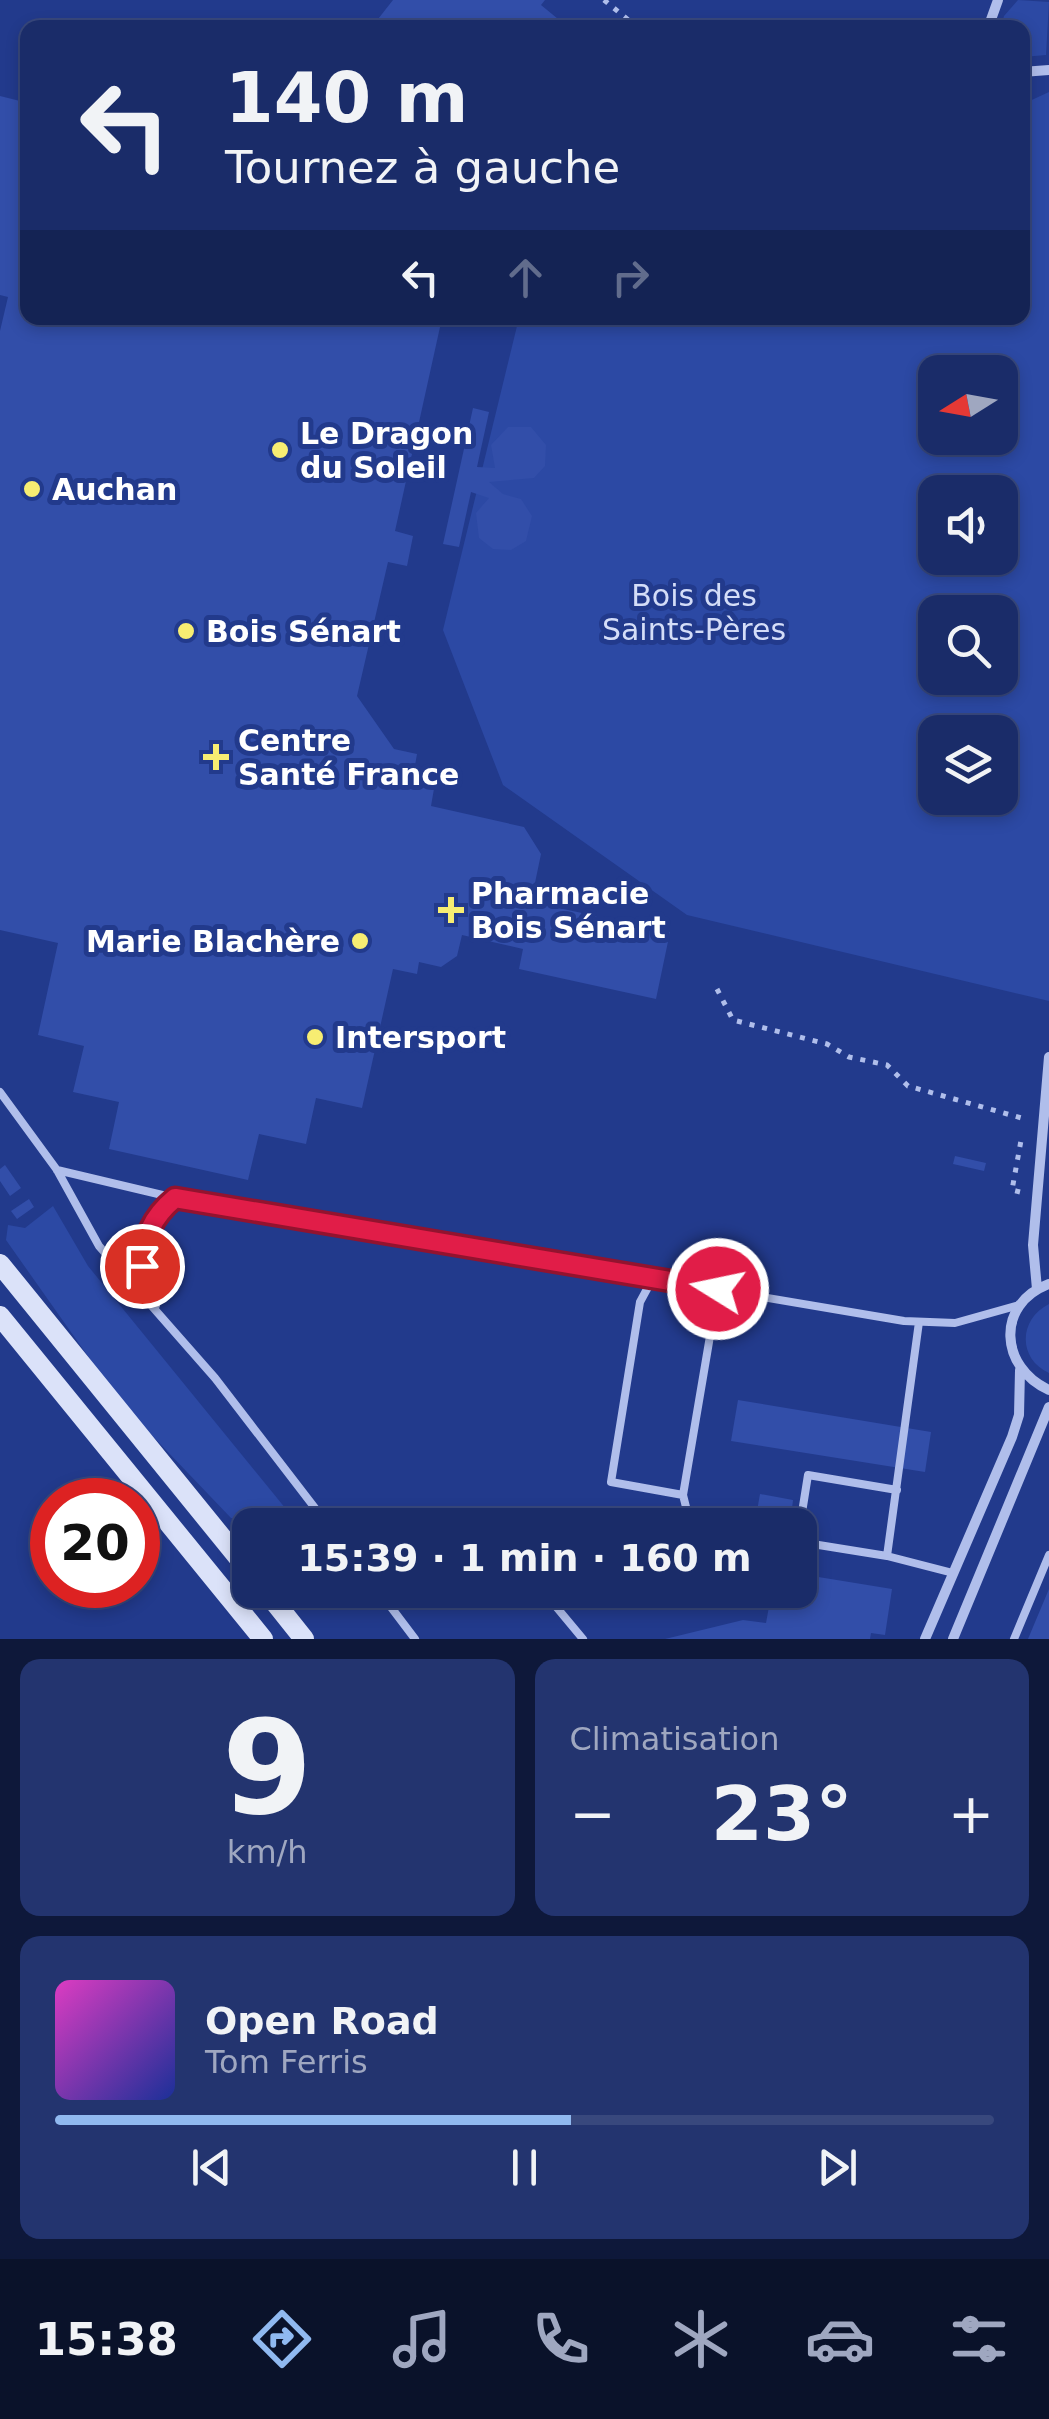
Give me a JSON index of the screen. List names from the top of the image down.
{
  "parks": ["Bois des Saints-Pères"],
  "places": {
    "other": [
      "Le Dragon du Soleil",
      "Auchan",
      "Bois Sénart",
      "Marie Blachère",
      "Intersport"
    ],
    "health": ["Centre Santé France", "Pharmacie Bois Sénart"]
  },
  "north": "left",
  "page": {
    "turn": ["140 m", "Tournez à gauche"],
    "limit": "20",
    "trip": "15:39 · 1 min · 160 m",
    "tile": [
      ["9", "km/h"],
      "Climatisation"
    ],
    "heat": ["−", "23°", "+"],
    "song": ["Open Road", "Tom Ferris"],
    "tabs": "15:38"
  }
}
